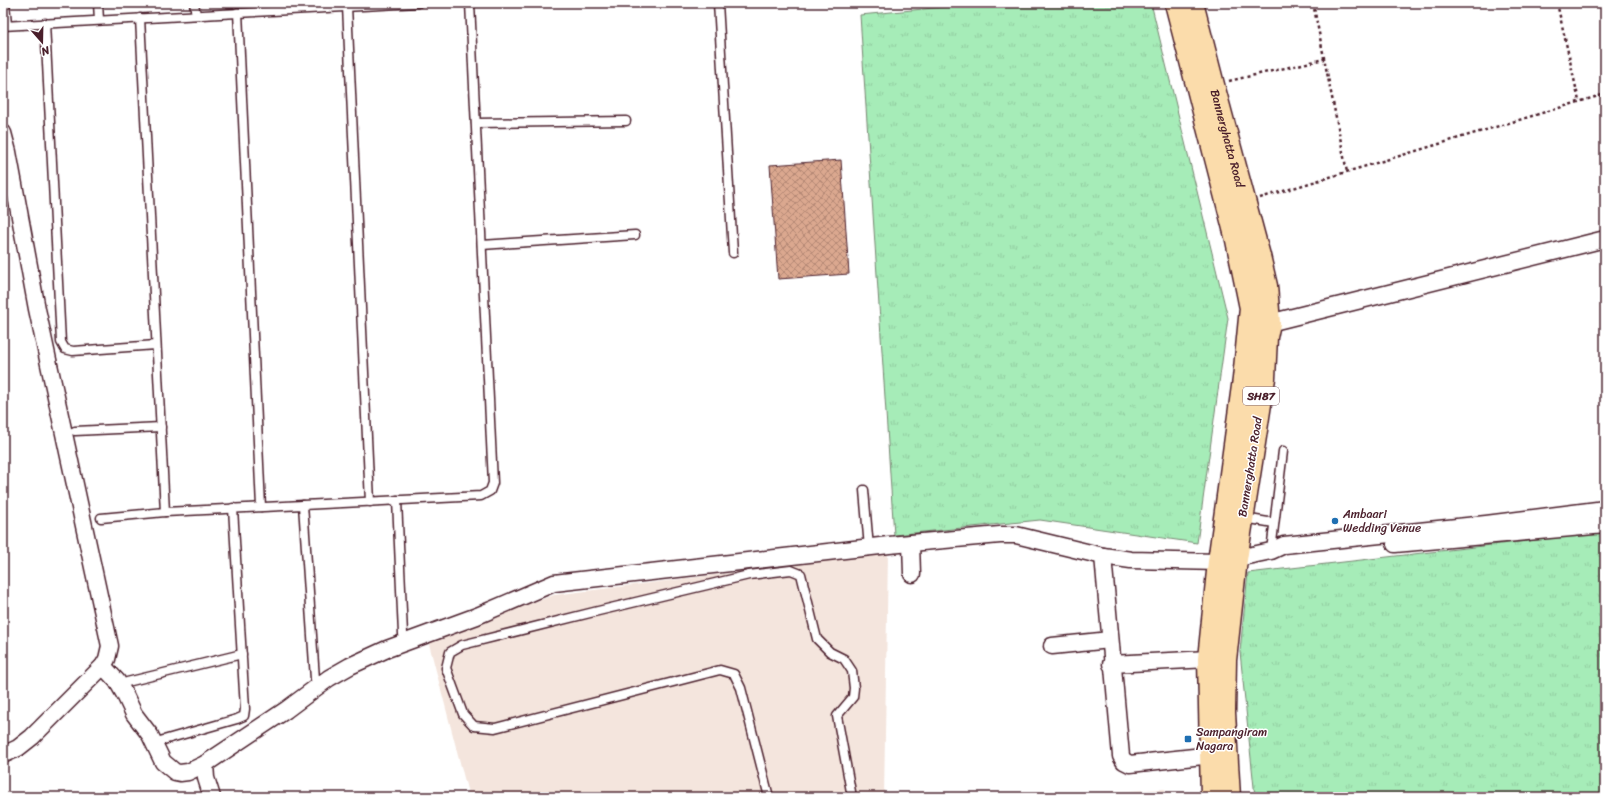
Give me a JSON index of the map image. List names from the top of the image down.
{
  "streets": {
    "main road": ["Bannerghatta Road", "SH87"]
  },
  "places": {
    "other": ["Ambaari Wedding Venue"],
    "transit": ["Sampangiram Nagara"]
  },
  "north": "bottom"
}
